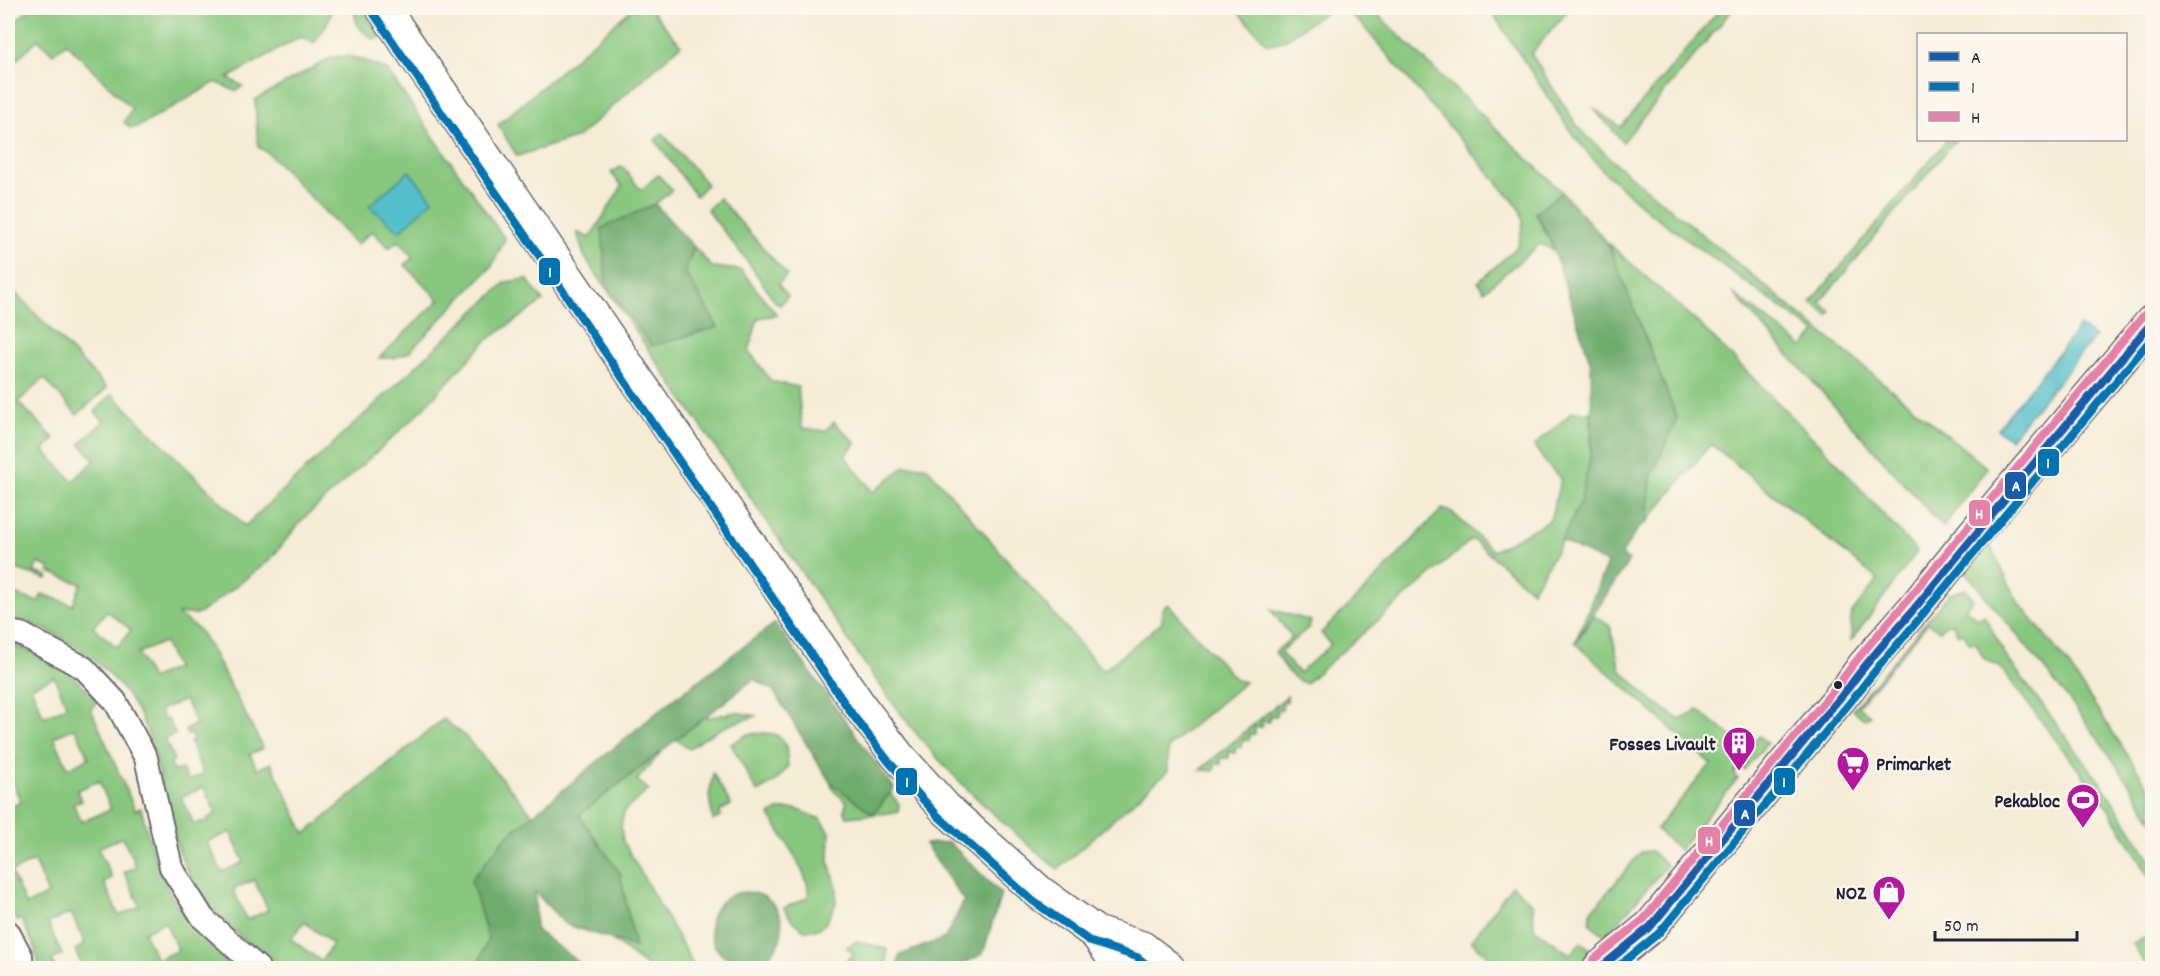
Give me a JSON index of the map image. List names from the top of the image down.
{
  "places": {
    "building": ["Fosses Livault"],
    "supermarket": ["Primarket"],
    "sports": ["Pekabloc"],
    "shop": ["NOZ"]
  },
  "lines": ["transit line 1", "transit line H", "transit line A"],
  "legend": ["A", "1", "H"],
  "scale_bar": "50 m"
}
